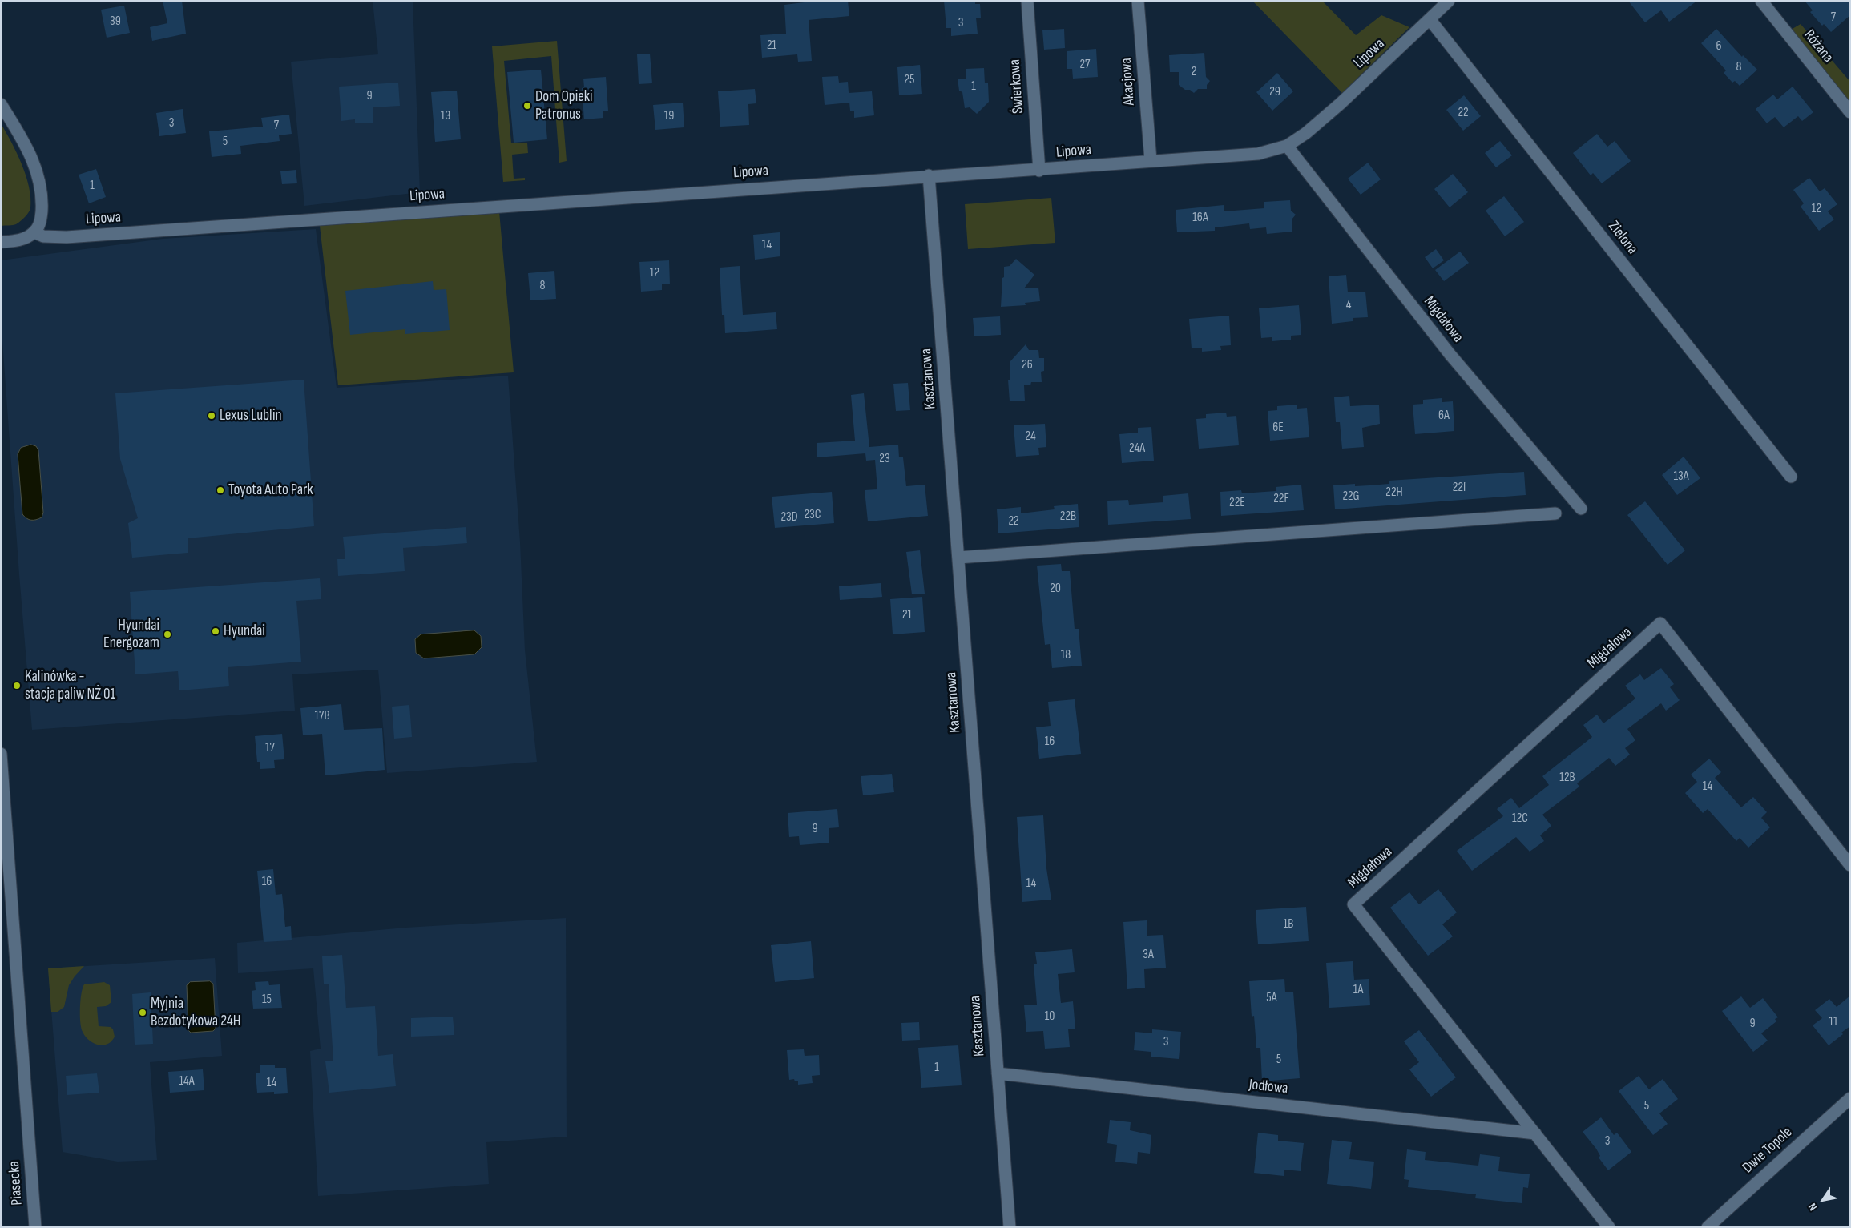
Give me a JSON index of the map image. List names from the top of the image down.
{
  "streets": {
    "street": [
      "Różana",
      "Lipowa",
      "Akacjowa",
      "Świerkowa",
      "Zielona",
      "Migdałowa",
      "Kasztanowa",
      "Jodłowa",
      "Dwie Topole",
      "Piasecka"
    ]
  },
  "crossings": [
    ["Lipowa", "Akacjowa"],
    ["Lipowa", "Świerkowa"],
    ["Lipowa", "Zielona"],
    ["Lipowa", "Migdałowa"],
    ["Lipowa", "Kasztanowa"],
    ["Migdałowa", "Jodłowa"],
    ["Kasztanowa", "Jodłowa"]
  ],
  "places": [
    "Dom Opieki Patronus",
    "Lexus Lublin",
    "Toyota Auto Park",
    "Hyundai",
    "Hyundai Energozam",
    "Kalinówka - stacja paliw NŻ 01",
    "Myjnia Bezdotykowa 24H"
  ],
  "house_numbers": [
    "7",
    "39",
    "3",
    "21",
    "6",
    "27",
    "8",
    "2",
    "25",
    "1",
    "29",
    "9",
    "22",
    "13",
    "19",
    "3",
    "7",
    "5",
    "1",
    "12",
    "16A",
    "14",
    "12",
    "8",
    "4",
    "26",
    "6A",
    "6E",
    "24",
    "24A",
    "23",
    "13A",
    "22I",
    "22H",
    "22G",
    "22F",
    "22E",
    "23C",
    "22B",
    "23D",
    "22",
    "20",
    "21",
    "18",
    "17B",
    "16",
    "17",
    "12B",
    "14",
    "12C",
    "9",
    "16",
    "14",
    "1B",
    "3A",
    "1A",
    "5A",
    "15",
    "10",
    "11",
    "9",
    "3",
    "5",
    "1",
    "14A",
    "14",
    "5",
    "3"
  ],
  "north": "bottom left"
}
